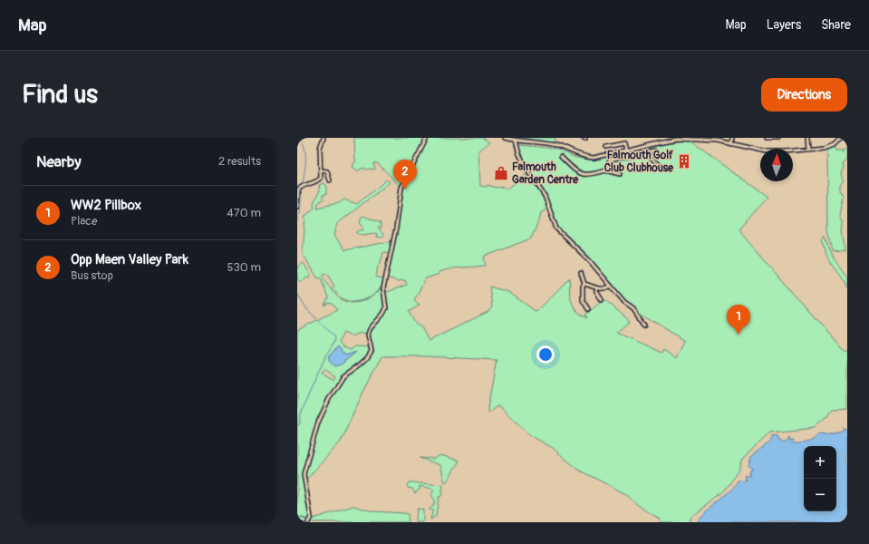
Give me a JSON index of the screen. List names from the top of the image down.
{
  "places": {
    "building": ["Falmouth Golf Club Clubhouse"],
    "shop": ["Falmouth Garden Centre"]
  },
  "north": "top",
  "page": {
    "header": "Map",
    "nav": ["Map", "Layers", "Share"],
    "buttons": "Directions",
    "title": "Find us",
    "heading": ["Nearby", "2 results"],
    "pins": ["2", "1"],
    "list": [
      {
        "mark": "1",
        "name": "WW2 Pillbox",
        "note": "Place",
        "value": "470 m"
      },
      {
        "mark": "2",
        "name": "Opp Maen Valley Park",
        "note": "Bus stop",
        "value": "530 m"
      }
    ],
    "map_buttons": ["+", "−"]
  }
}
